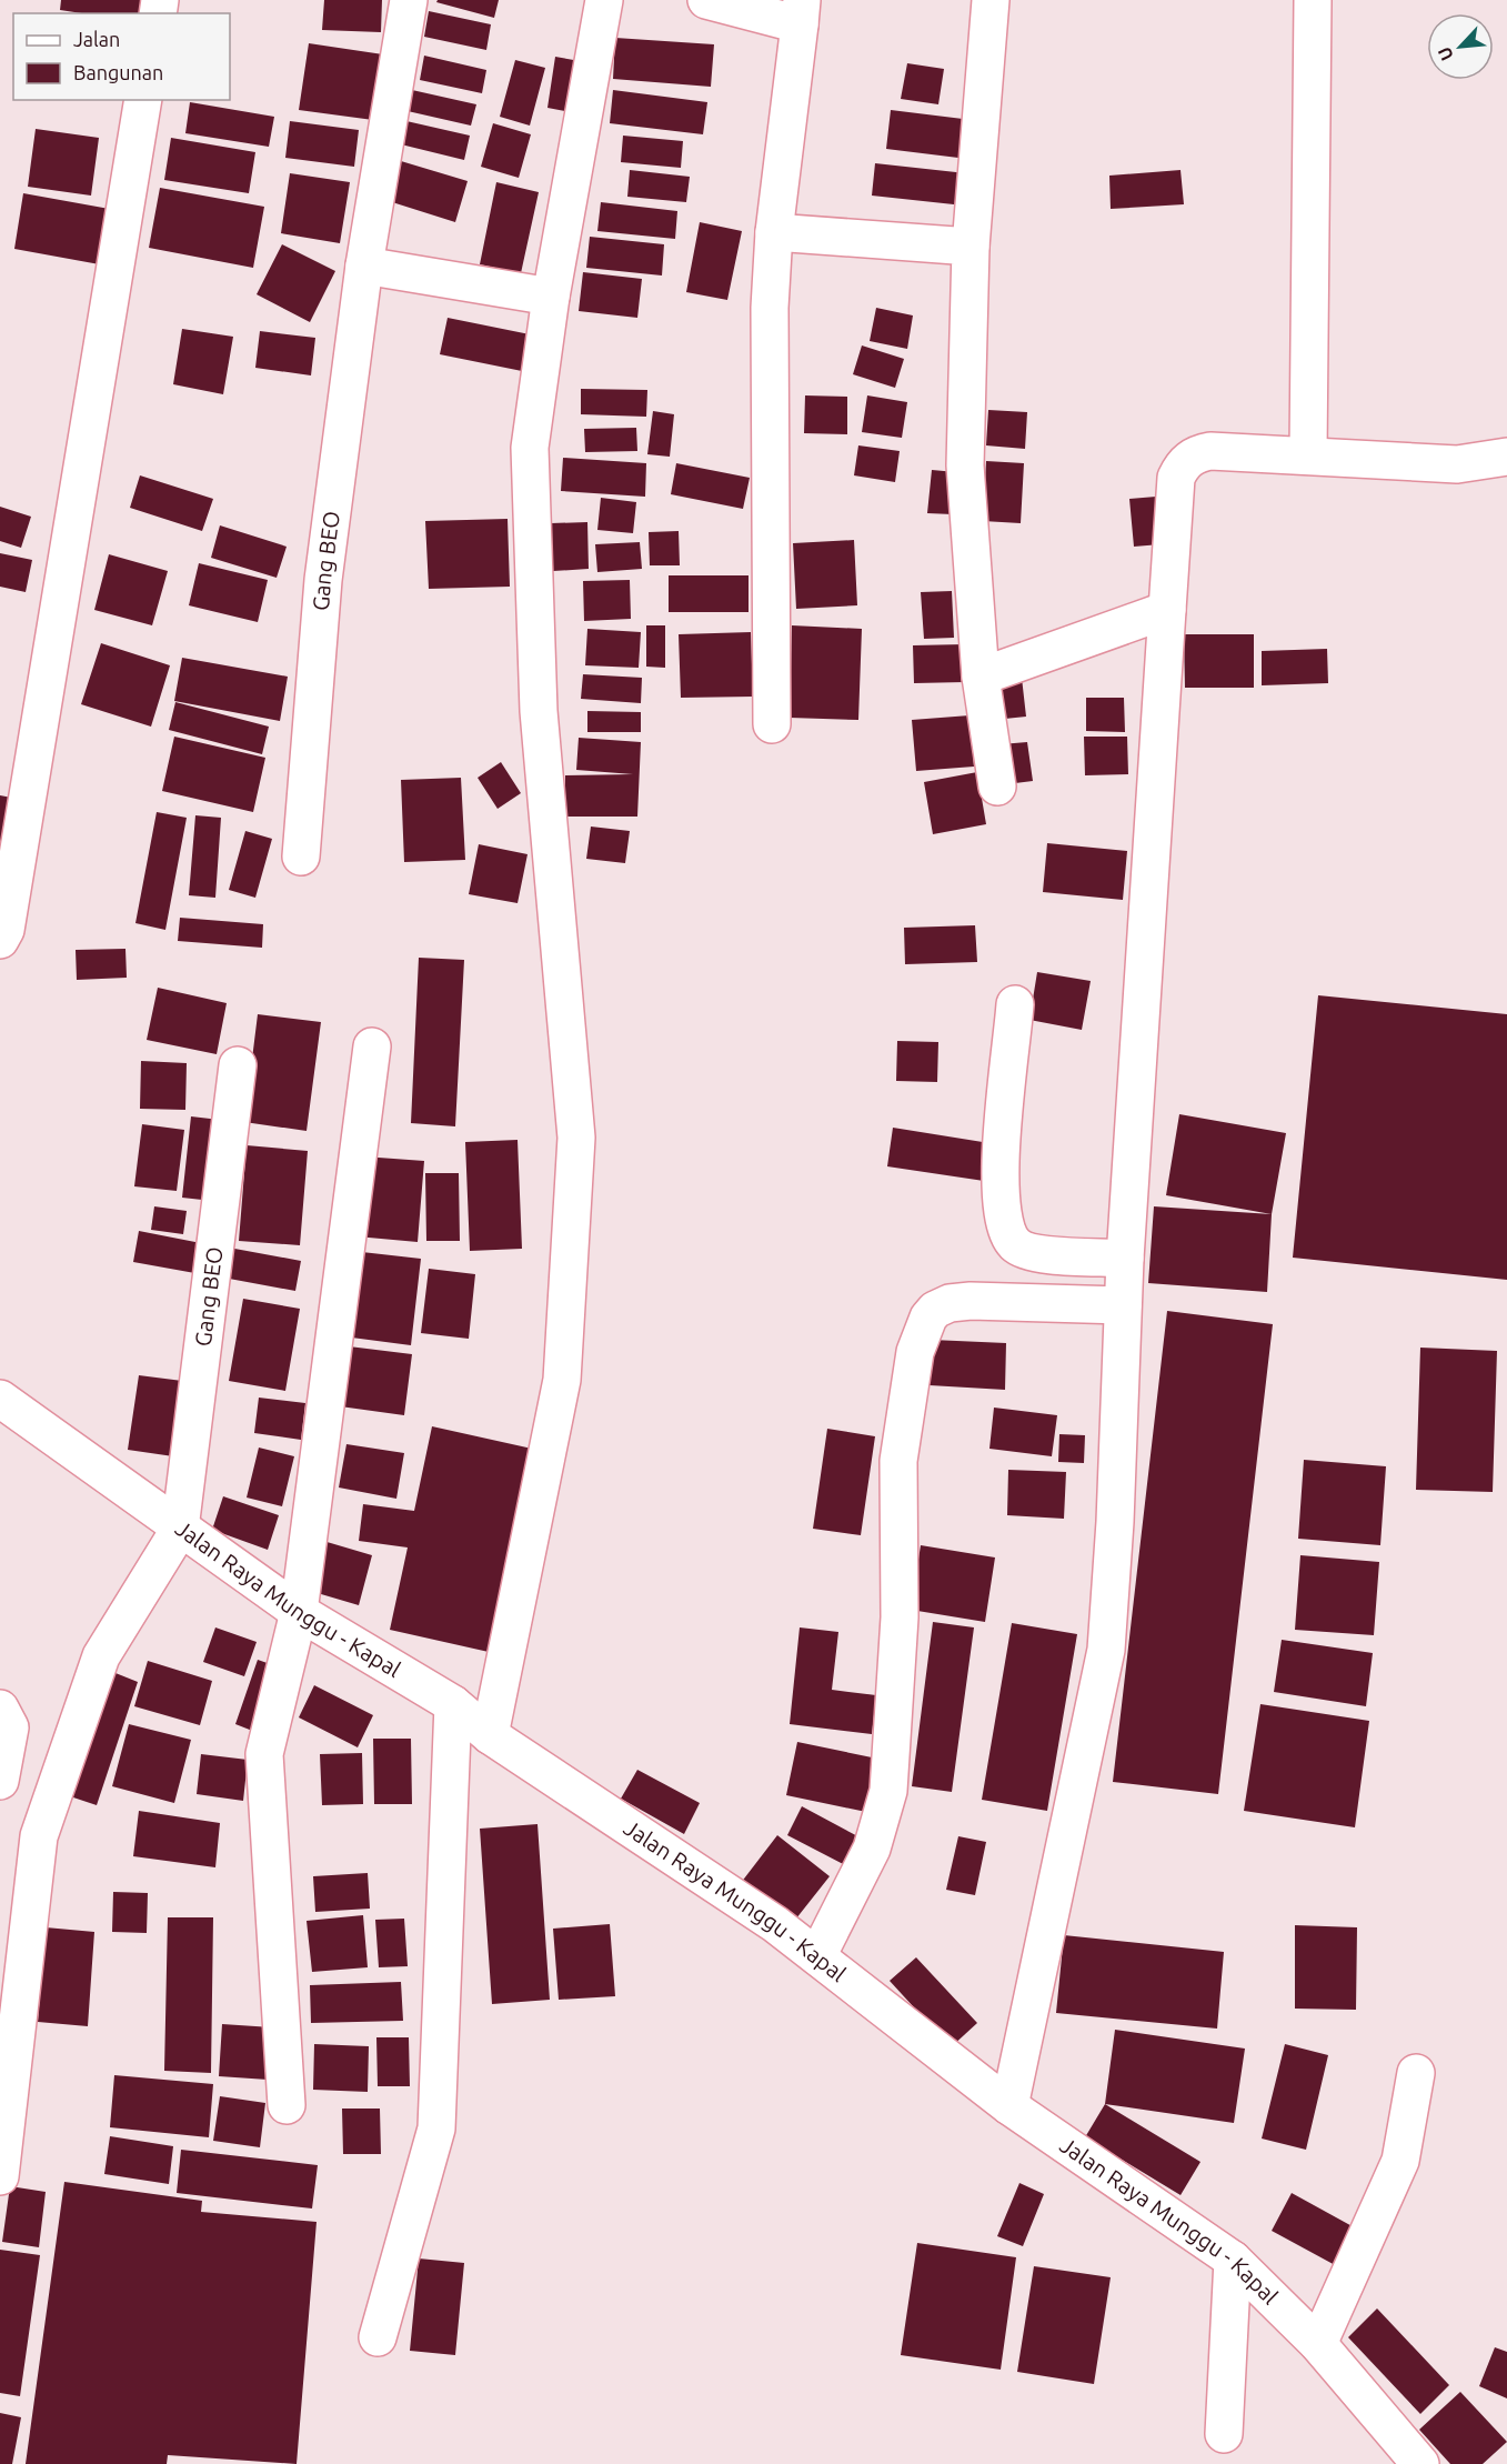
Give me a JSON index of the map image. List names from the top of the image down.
{
  "streets": {
    "street": ["Gang BEO", "Jalan Raya Munggu - Kapal"]
  },
  "crossings": [
    ["Gang BEO", "Jalan Raya Munggu - Kapal"]
  ],
  "legend": ["Jalan", "Bangunan"],
  "north": "bottom left"
}
